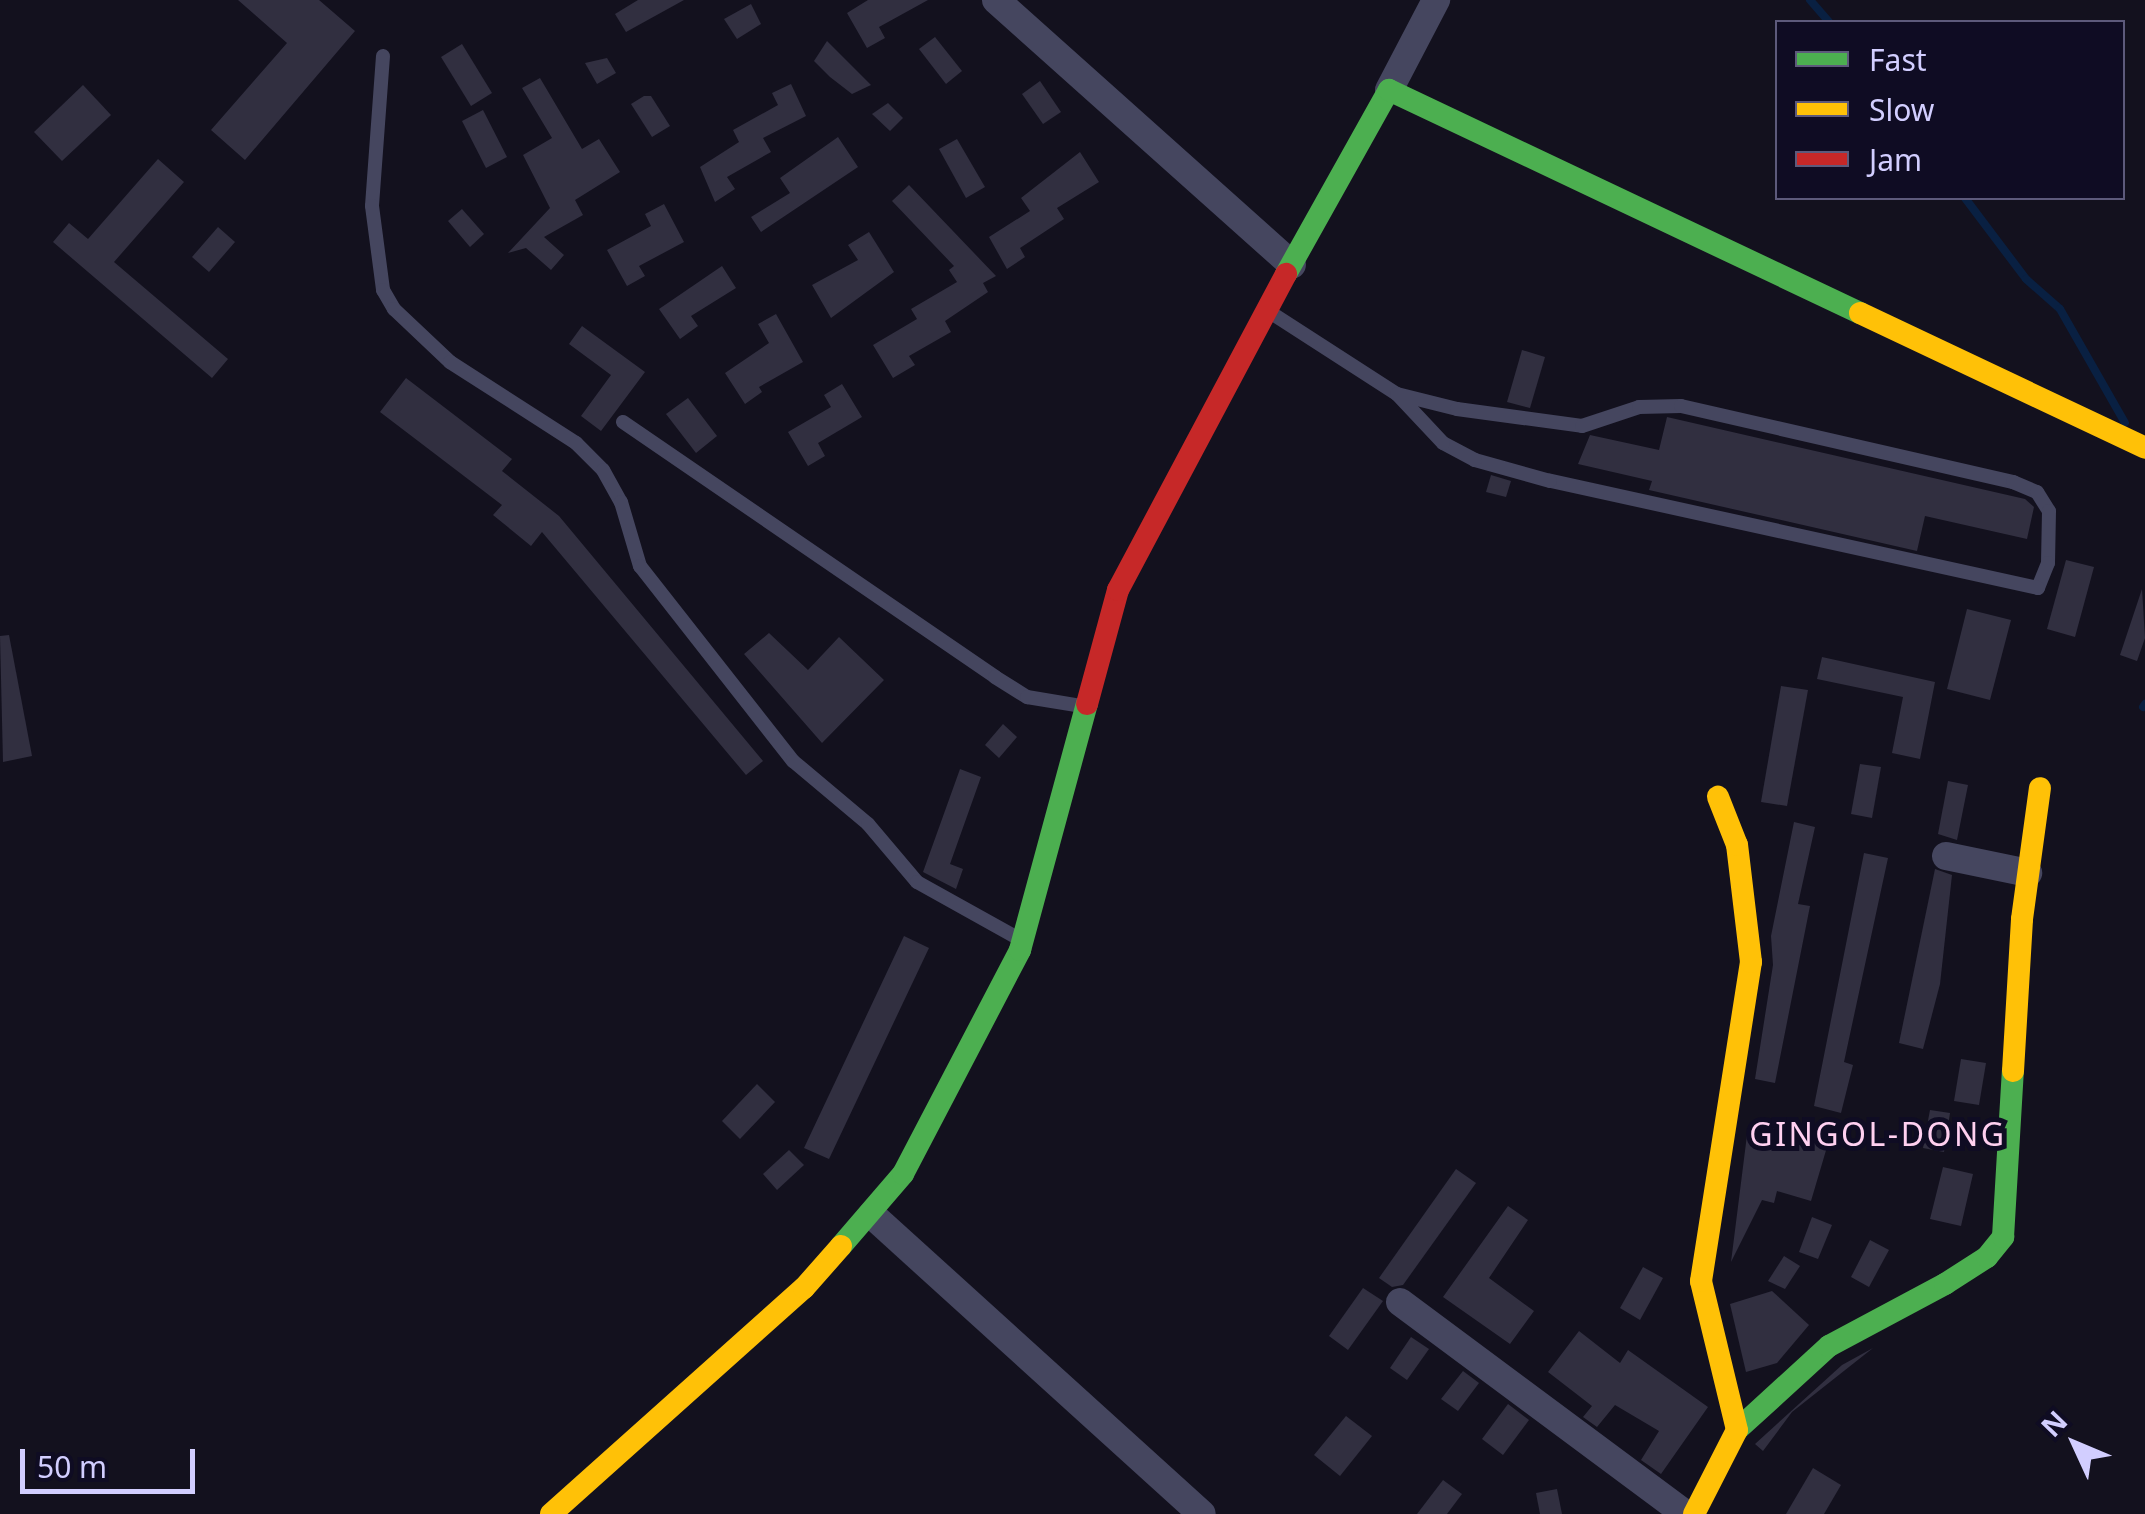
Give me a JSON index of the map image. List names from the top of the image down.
{
  "districts": ["GINGOL-DONG"],
  "legend": ["Fast", "Slow", "Jam"],
  "scale_bar": "50 m",
  "north": "top left"
}
